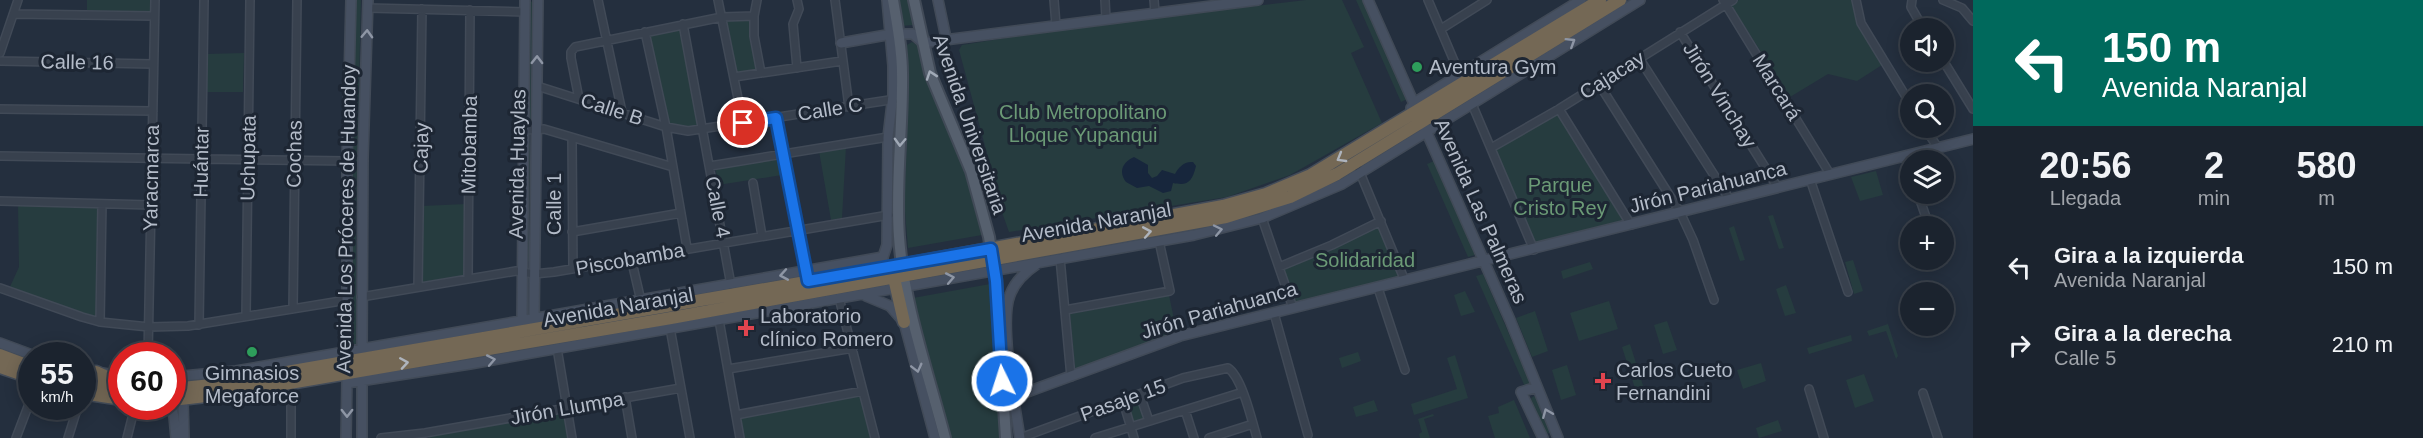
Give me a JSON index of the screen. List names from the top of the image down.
{
  "streets": {
    "highway": ["Avenida Naranjal"],
    "main road": [
      "Avenida Universitaria",
      "Avenida Huaylas",
      "Jirón Pariahuanca",
      "Avenida Las Palmeras",
      "Avenida Los Próceres de Huandoy"
    ],
    "street": [
      "Calle 16",
      "Cajacay",
      "Marcará",
      "Jirón Vinchay",
      "Calle B",
      "Calle C",
      "Mitobamba",
      "Cajay",
      "Cochas",
      "Uchupata",
      "Huántar",
      "Yaracmarca",
      "Calle 1",
      "Calle 4",
      "Piscobamba",
      "Pasaje 15",
      "Jirón Llumpa"
    ]
  },
  "crossings": [
    ["Calle 16", "Yaracmarca"],
    ["Cajacay", "Marcará"],
    ["Cajacay", "Jirón Vinchay"],
    ["Marcará", "Jirón Pariahuanca"],
    ["Jirón Vinchay", "Jirón Pariahuanca"],
    ["Calle B", "Calle C"],
    ["Calle B", "Avenida Huaylas"],
    ["Calle B", "Calle 1"],
    ["Calle C", "Avenida Universitaria"],
    ["Calle C", "Calle 4"],
    ["Avenida Universitaria", "Jirón Pariahuanca"],
    ["Avenida Universitaria", "Avenida Naranjal"],
    ["Avenida Universitaria", "Piscobamba"],
    ["Avenida Universitaria", "Pasaje 15"],
    ["Mitobamba", "Piscobamba"],
    ["Cajay", "Piscobamba"],
    ["Avenida Huaylas", "Avenida Naranjal"],
    ["Avenida Huaylas", "Piscobamba"],
    ["Jirón Pariahuanca", "Avenida Las Palmeras"],
    ["Calle 1", "Piscobamba"],
    ["Calle 4", "Avenida Naranjal"],
    ["Calle 4", "Piscobamba"],
    ["Avenida Las Palmeras", "Avenida Naranjal"],
    ["Avenida Los Próceres de Huandoy", "Avenida Naranjal"],
    ["Avenida Los Próceres de Huandoy", "Piscobamba"]
  ],
  "parks": ["Club Metropolitano Lloque Yupanqui", "Parque Cristo Rey", "Solidaridad"],
  "places": {
    "other": ["Aventura Gym", "Gimnasios Megaforce"],
    "health": ["Laboratorio clínico Romero", "Carlos Cueto Fernandini"]
  },
  "page": {
    "turn": ["150 m", "Avenida Naranjal"],
    "map_buttons": ["+", "−"],
    "eta": [
      "20:56",
      "Llegada",
      "2",
      "min",
      "580",
      "m"
    ],
    "list": [
      {
        "name": "Gira a la izquierda",
        "note": "Avenida Naranjal",
        "value": "150 m"
      },
      {
        "name": "Gira a la derecha",
        "note": "Calle 5",
        "value": "210 m"
      }
    ],
    "speed": "55 km/h",
    "limit": "60"
  }
}
